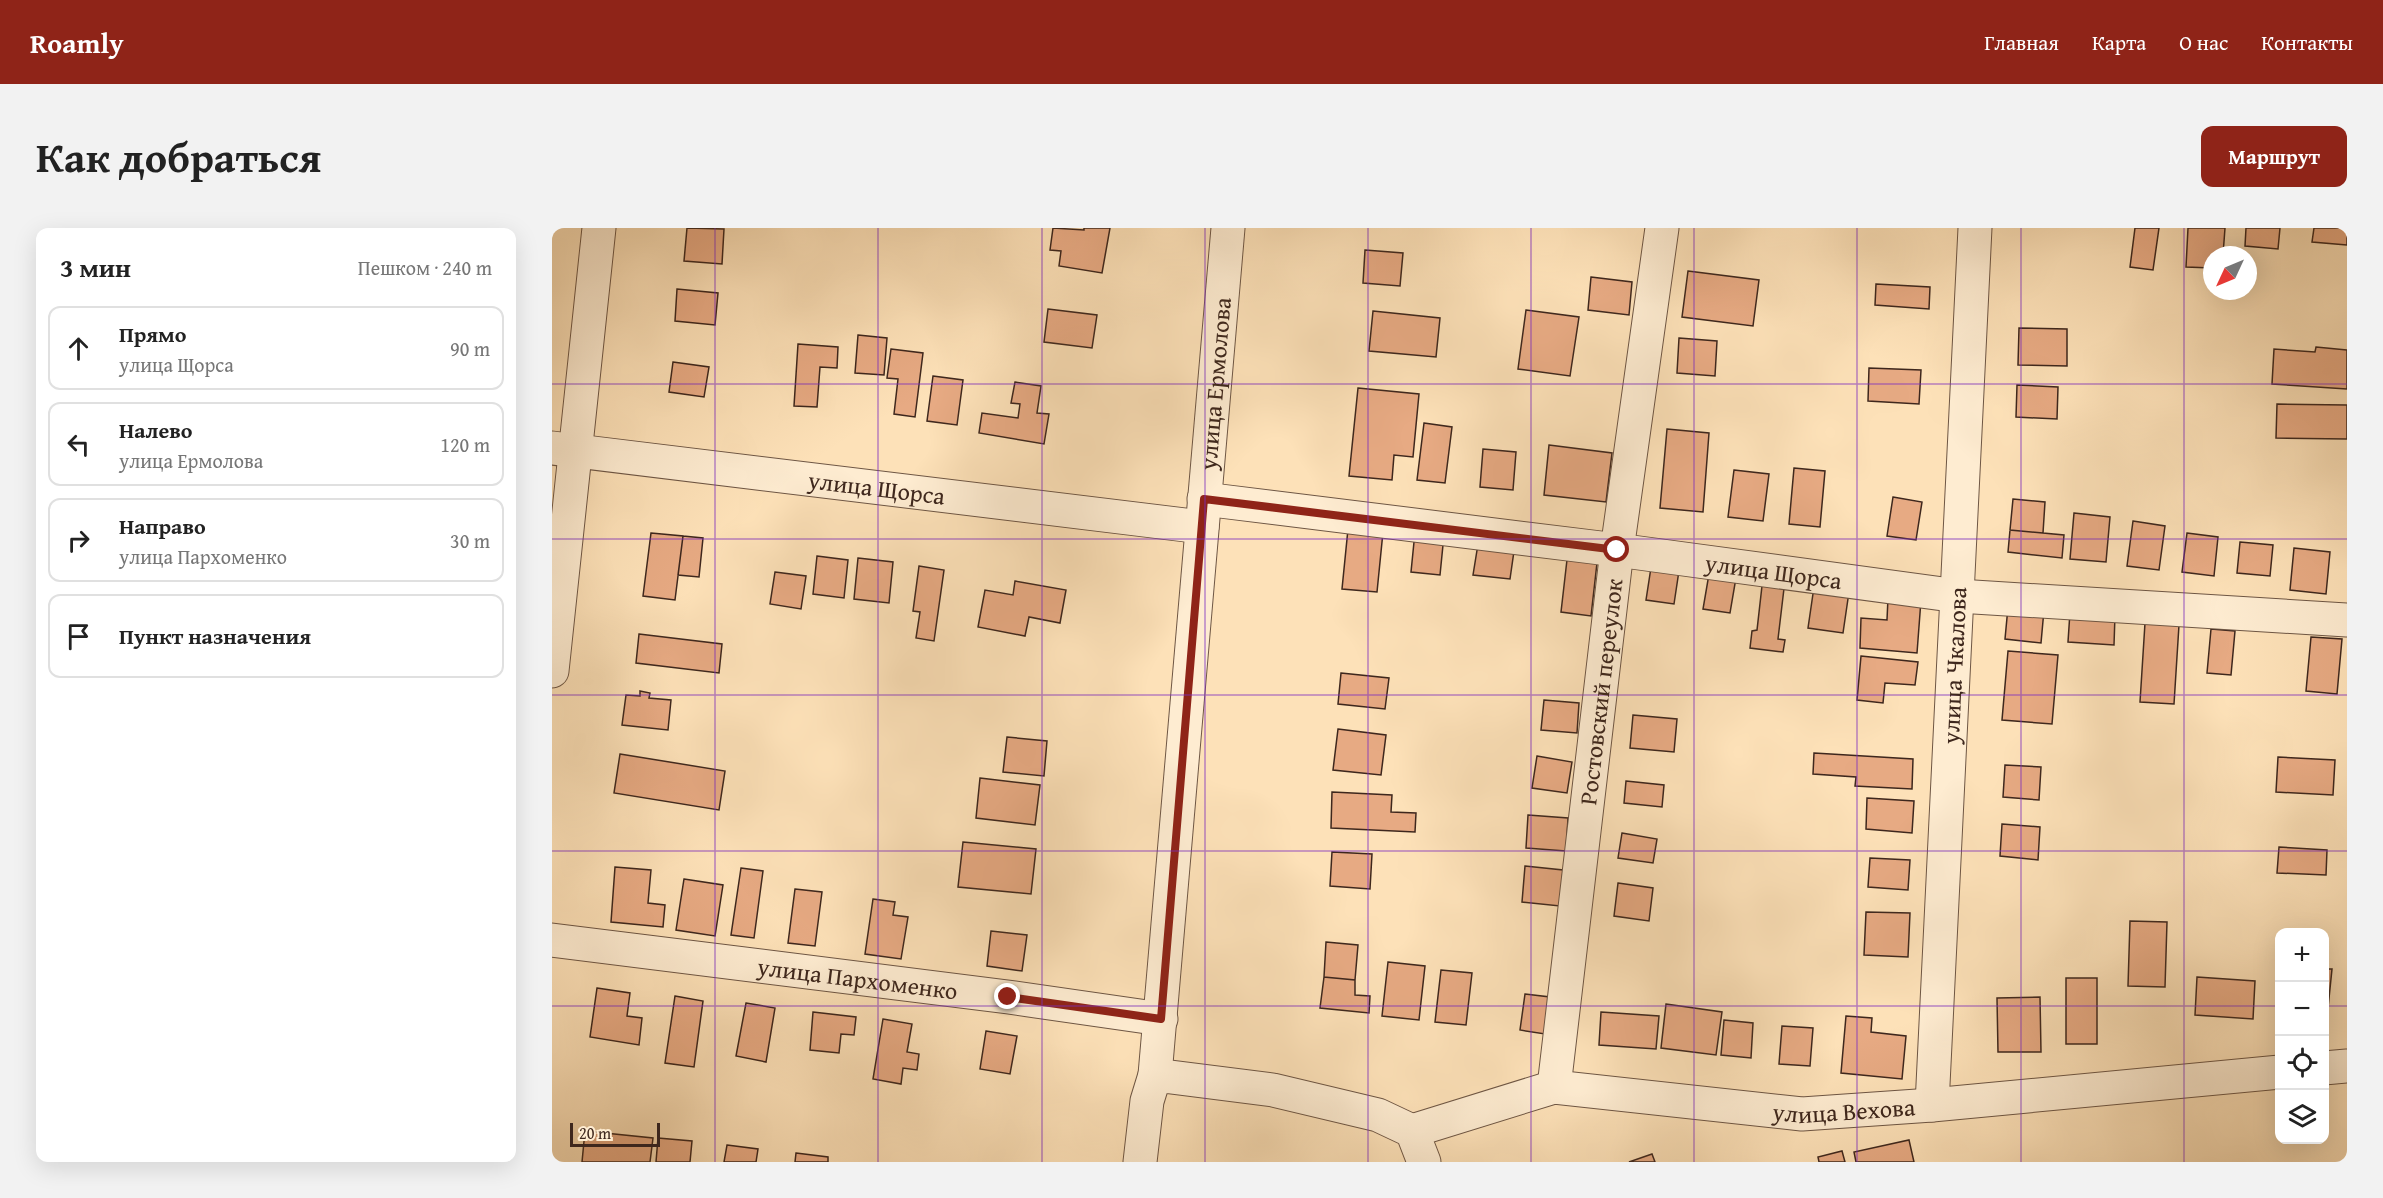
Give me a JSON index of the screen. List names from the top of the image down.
{
  "streets": {
    "street": [
      "улица Ермолова",
      "улица Щорса",
      "улица Чкалова",
      "Ростовский переулок",
      "улица Пархоменко",
      "улица Вехова"
    ]
  },
  "crossings": [
    ["улица Ермолова", "улица Щорса"],
    ["улица Ермолова", "улица Пархоменко"],
    ["улица Щорса", "улица Чкалова"],
    ["улица Щорса", "Ростовский переулок"],
    ["улица Чкалова", "улица Вехова"],
    ["Ростовский переулок", "улица Вехова"]
  ],
  "scale_bar": "20 m",
  "north": "bottom left",
  "page": {
    "header": "Roamly",
    "nav": [
      "Главная",
      "Карта",
      "О нас",
      "Контакты"
    ],
    "title": "Как добраться",
    "buttons": "Маршрут",
    "heading": ["3 мин", "Пешком · 240 m"],
    "list": [
      ["Прямо", "улица Щорса", "90 m"],
      ["Налево", "улица Ермолова", "120 m"],
      ["Направо", "улица Пархоменко", "30 m"],
      "Пункт назначения"
    ],
    "map_buttons": ["+", "−"],
    "scale": "20 m"
  }
}
